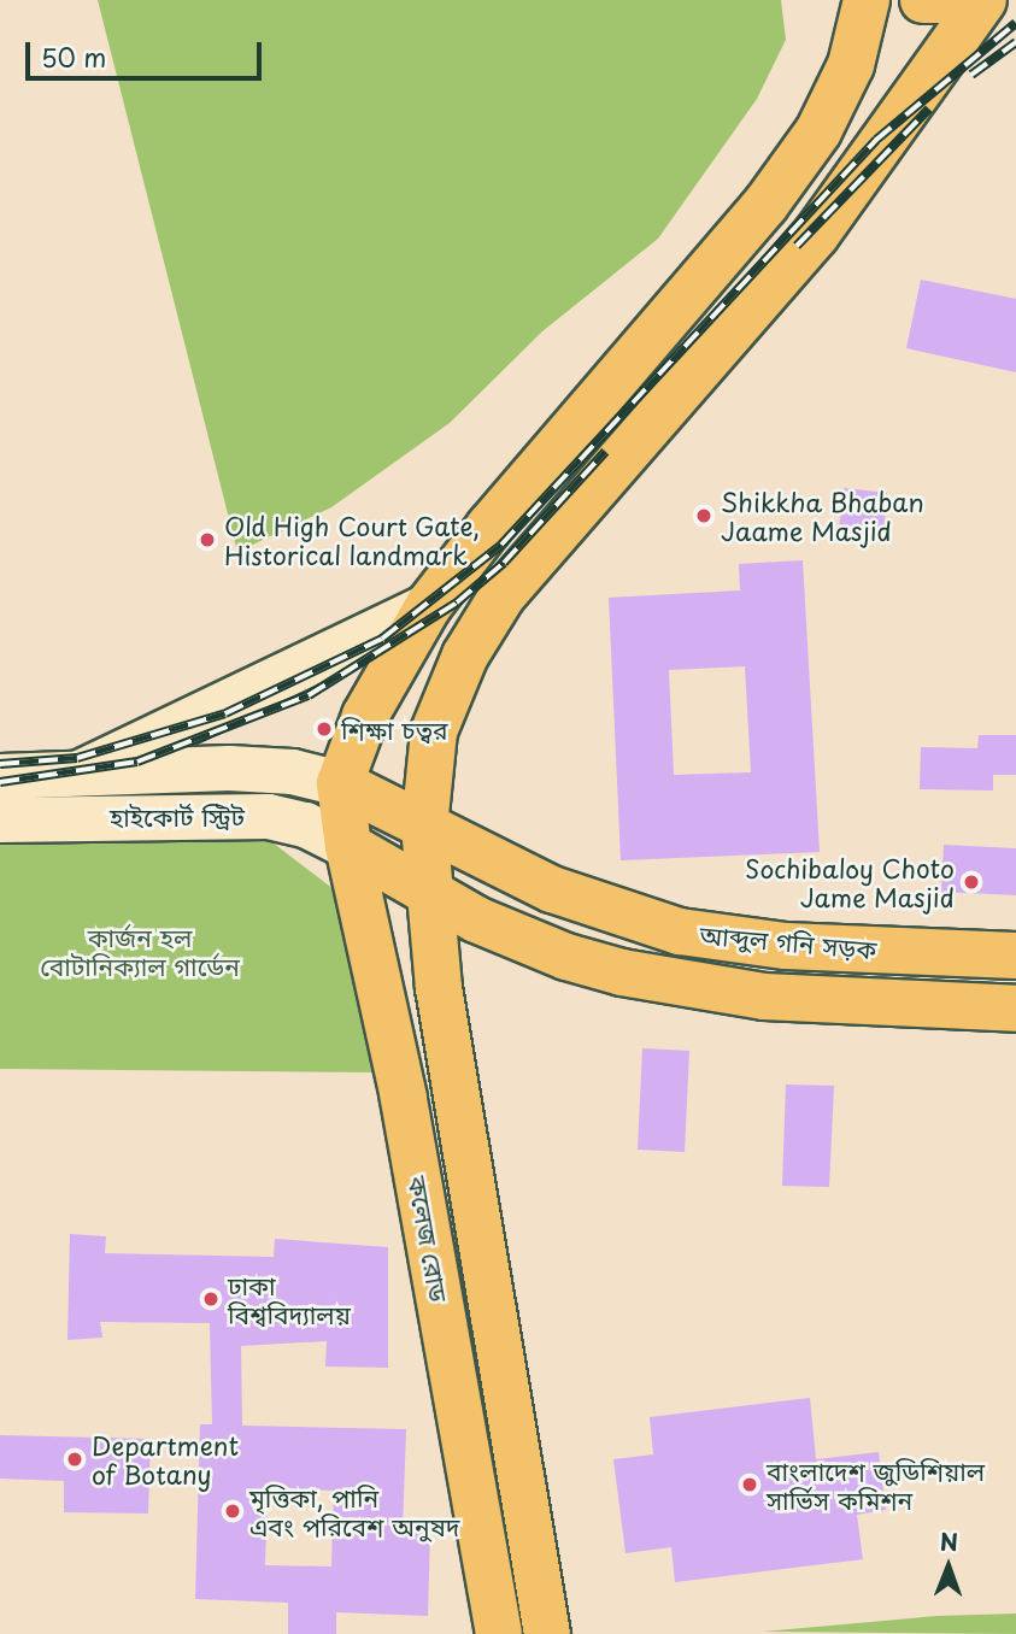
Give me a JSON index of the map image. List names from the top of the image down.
{
  "streets": {
    "main road": ["হাইকোর্ট স্ট্রিট", "আব্দুল গনি সড়ক", "কলেজ রোড"]
  },
  "crossings": [
    ["হাইকোর্ট স্ট্রিট", "আব্দুল গনি সড়ক"],
    ["হাইকোর্ট স্ট্রিট", "কলেজ রোড"],
    ["আব্দুল গনি সড়ক", "কলেজ রোড"]
  ],
  "parks": ["কার্জন হল বোটানিক্যাল গার্ডেন"],
  "places": [
    "Shikkha Bhaban Jaame Masjid",
    "Old High Court Gate, Historical landmark",
    "শিক্ষা চত্বর",
    "Sochibaloy Choto Jame Masjid",
    "ঢাকা বিশ্ববিদ্যালয়",
    "Department of Botany",
    "বাংলাদেশ জুডিশিয়াল সার্ভিস কমিশন",
    "মৃত্তিকা, পানি এবং পরিবেশ অনুষদ"
  ],
  "scale_bar": "50 m",
  "north": "top"
}
